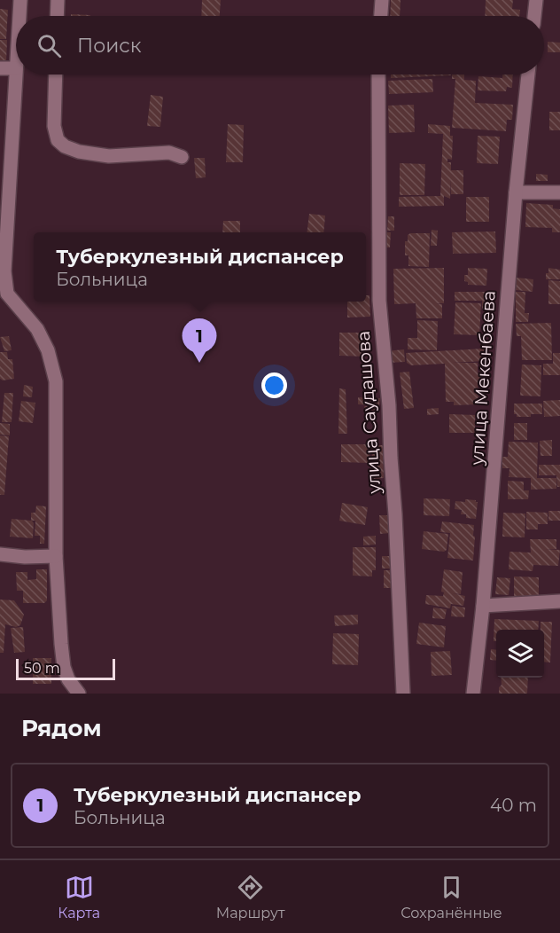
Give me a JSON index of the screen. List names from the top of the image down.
{
  "streets": {
    "street": ["улица Мекенбаева", "улица Саудашова"]
  },
  "scale_bar": "50 m",
  "page": {
    "search": "Поиск",
    "popup": ["Туберкулезный диспансер", "Больница"],
    "pins": "1",
    "scale": "50 m",
    "heading": "Рядом",
    "list": [
      {
        "mark": "1",
        "name": "Туберкулезный диспансер",
        "note": "Больница",
        "value": "40 m"
      }
    ],
    "nav": ["Карта", "Маршрут", "Сохранённые"]
  }
}
